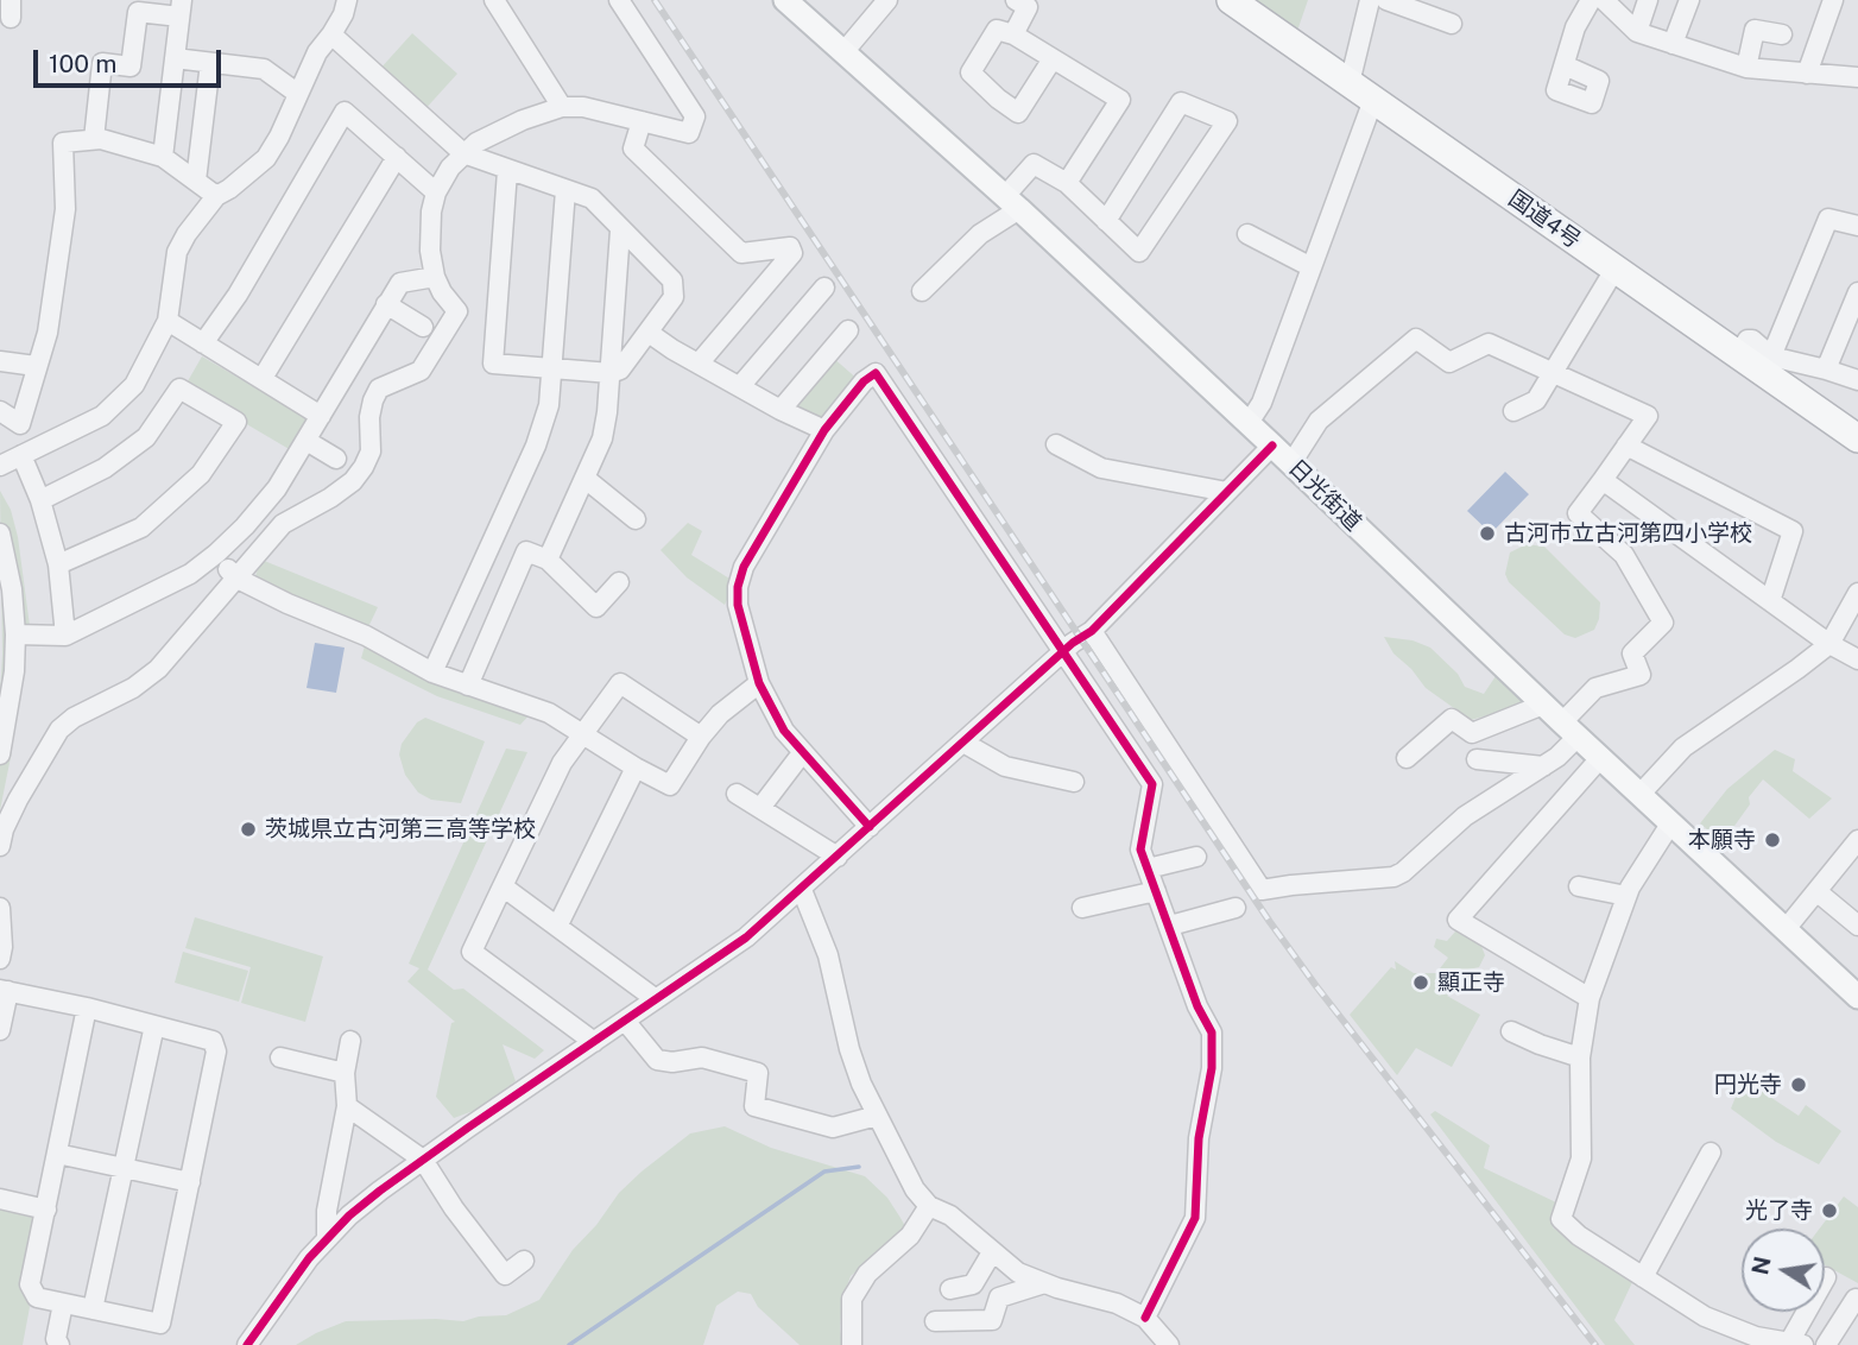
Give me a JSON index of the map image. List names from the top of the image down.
{
  "streets": {
    "highway": ["国道4号"],
    "main road": ["日光街道"]
  },
  "places": [
    "古河市立古河第四小学校",
    "茨城県立古河第三高等学校",
    "本願寺",
    "顯正寺",
    "円光寺",
    "光了寺"
  ],
  "scale_bar": "100 m",
  "north": "left"
}
